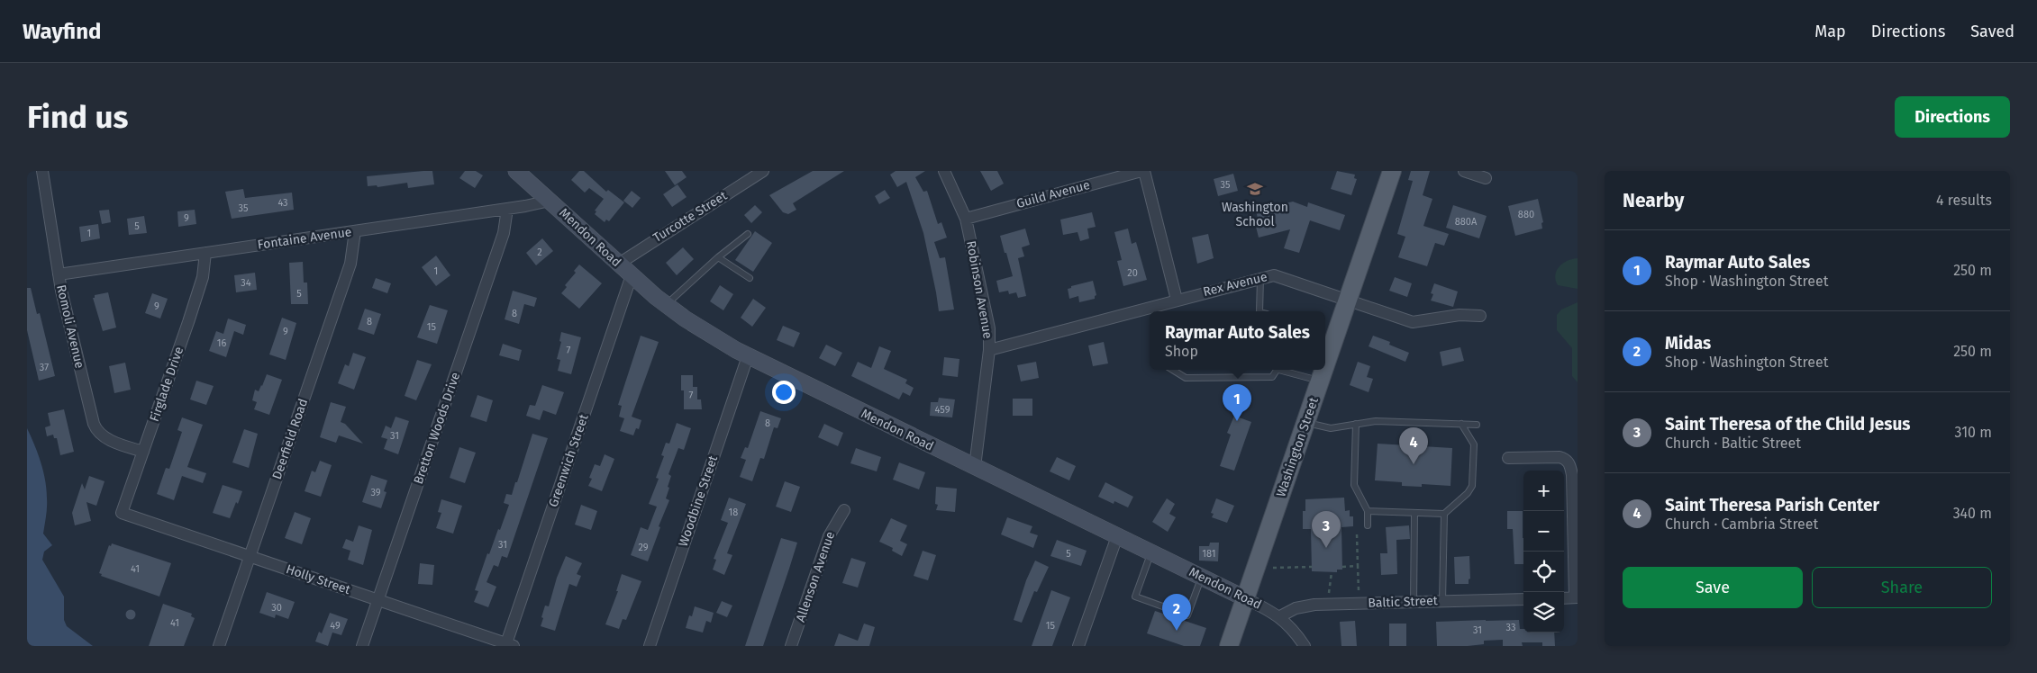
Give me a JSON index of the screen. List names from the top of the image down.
{
  "streets": {
    "main road": ["Washington Street"],
    "street": [
      "Guild Avenue",
      "Turcotte Street",
      "Mendon Road",
      "Fontaine Avenue",
      "Rex Avenue",
      "Robinson Avenue",
      "Romoli Avenue",
      "Firglade Drive",
      "Bretton Woods Drive",
      "Deerfield Road",
      "Greenwich Street",
      "Woodbine Street",
      "Allenson Avenue",
      "Holly Street",
      "Baltic Street"
    ]
  },
  "crossings": [
    ["Guild Avenue", "Robinson Avenue"],
    ["Turcotte Street", "Mendon Road"],
    ["Mendon Road", "Fontaine Avenue"],
    ["Mendon Road", "Robinson Avenue"],
    ["Mendon Road", "Washington Street"],
    ["Mendon Road", "Greenwich Street"],
    ["Mendon Road", "Woodbine Street"],
    ["Mendon Road", "Baltic Street"],
    ["Fontaine Avenue", "Romoli Avenue"],
    ["Fontaine Avenue", "Firglade Drive"],
    ["Fontaine Avenue", "Bretton Woods Drive"],
    ["Fontaine Avenue", "Deerfield Road"],
    ["Rex Avenue", "Robinson Avenue"],
    ["Rex Avenue", "Washington Street"],
    ["Romoli Avenue", "Firglade Drive"],
    ["Firglade Drive", "Holly Street"],
    ["Bretton Woods Drive", "Holly Street"],
    ["Deerfield Road", "Holly Street"],
    ["Greenwich Street", "Holly Street"]
  ],
  "places": {
    "school or university": ["Washington School"]
  },
  "house_numbers": [
    "35",
    "43",
    "35",
    "880",
    "9",
    "880A",
    "5",
    "1",
    "2",
    "1",
    "20",
    "34",
    "5",
    "9",
    "8",
    "8",
    "15",
    "9",
    "16",
    "7",
    "37",
    "7",
    "459",
    "8",
    "31",
    "39",
    "18",
    "31",
    "29",
    "5",
    "181",
    "41",
    "30",
    "41",
    "49",
    "15",
    "33",
    "31"
  ],
  "page": {
    "header": "Wayfind",
    "nav": ["Map", "Directions", "Saved"],
    "buttons": [
      "Directions",
      ["Save", "Share"]
    ],
    "title": "Find us",
    "heading": ["Nearby", "4 results"],
    "list": [
      {
        "mark": "1",
        "name": "Raymar Auto Sales",
        "note": "Shop · Washington Street",
        "value": "250 m"
      },
      {
        "mark": "2",
        "name": "Midas",
        "note": "Shop · Washington Street",
        "value": "250 m"
      },
      {
        "mark": "3",
        "name": "Saint Theresa of the Child Jesus",
        "note": "Church · Baltic Street",
        "value": "310 m"
      },
      {
        "mark": "4",
        "name": "Saint Theresa Parish Center",
        "note": "Church · Cambria Street",
        "value": "340 m"
      }
    ],
    "popup": ["Raymar Auto Sales", "Shop"],
    "pins": [
      "1",
      "4",
      "3",
      "2"
    ],
    "map_buttons": ["+", "−"]
  }
}
